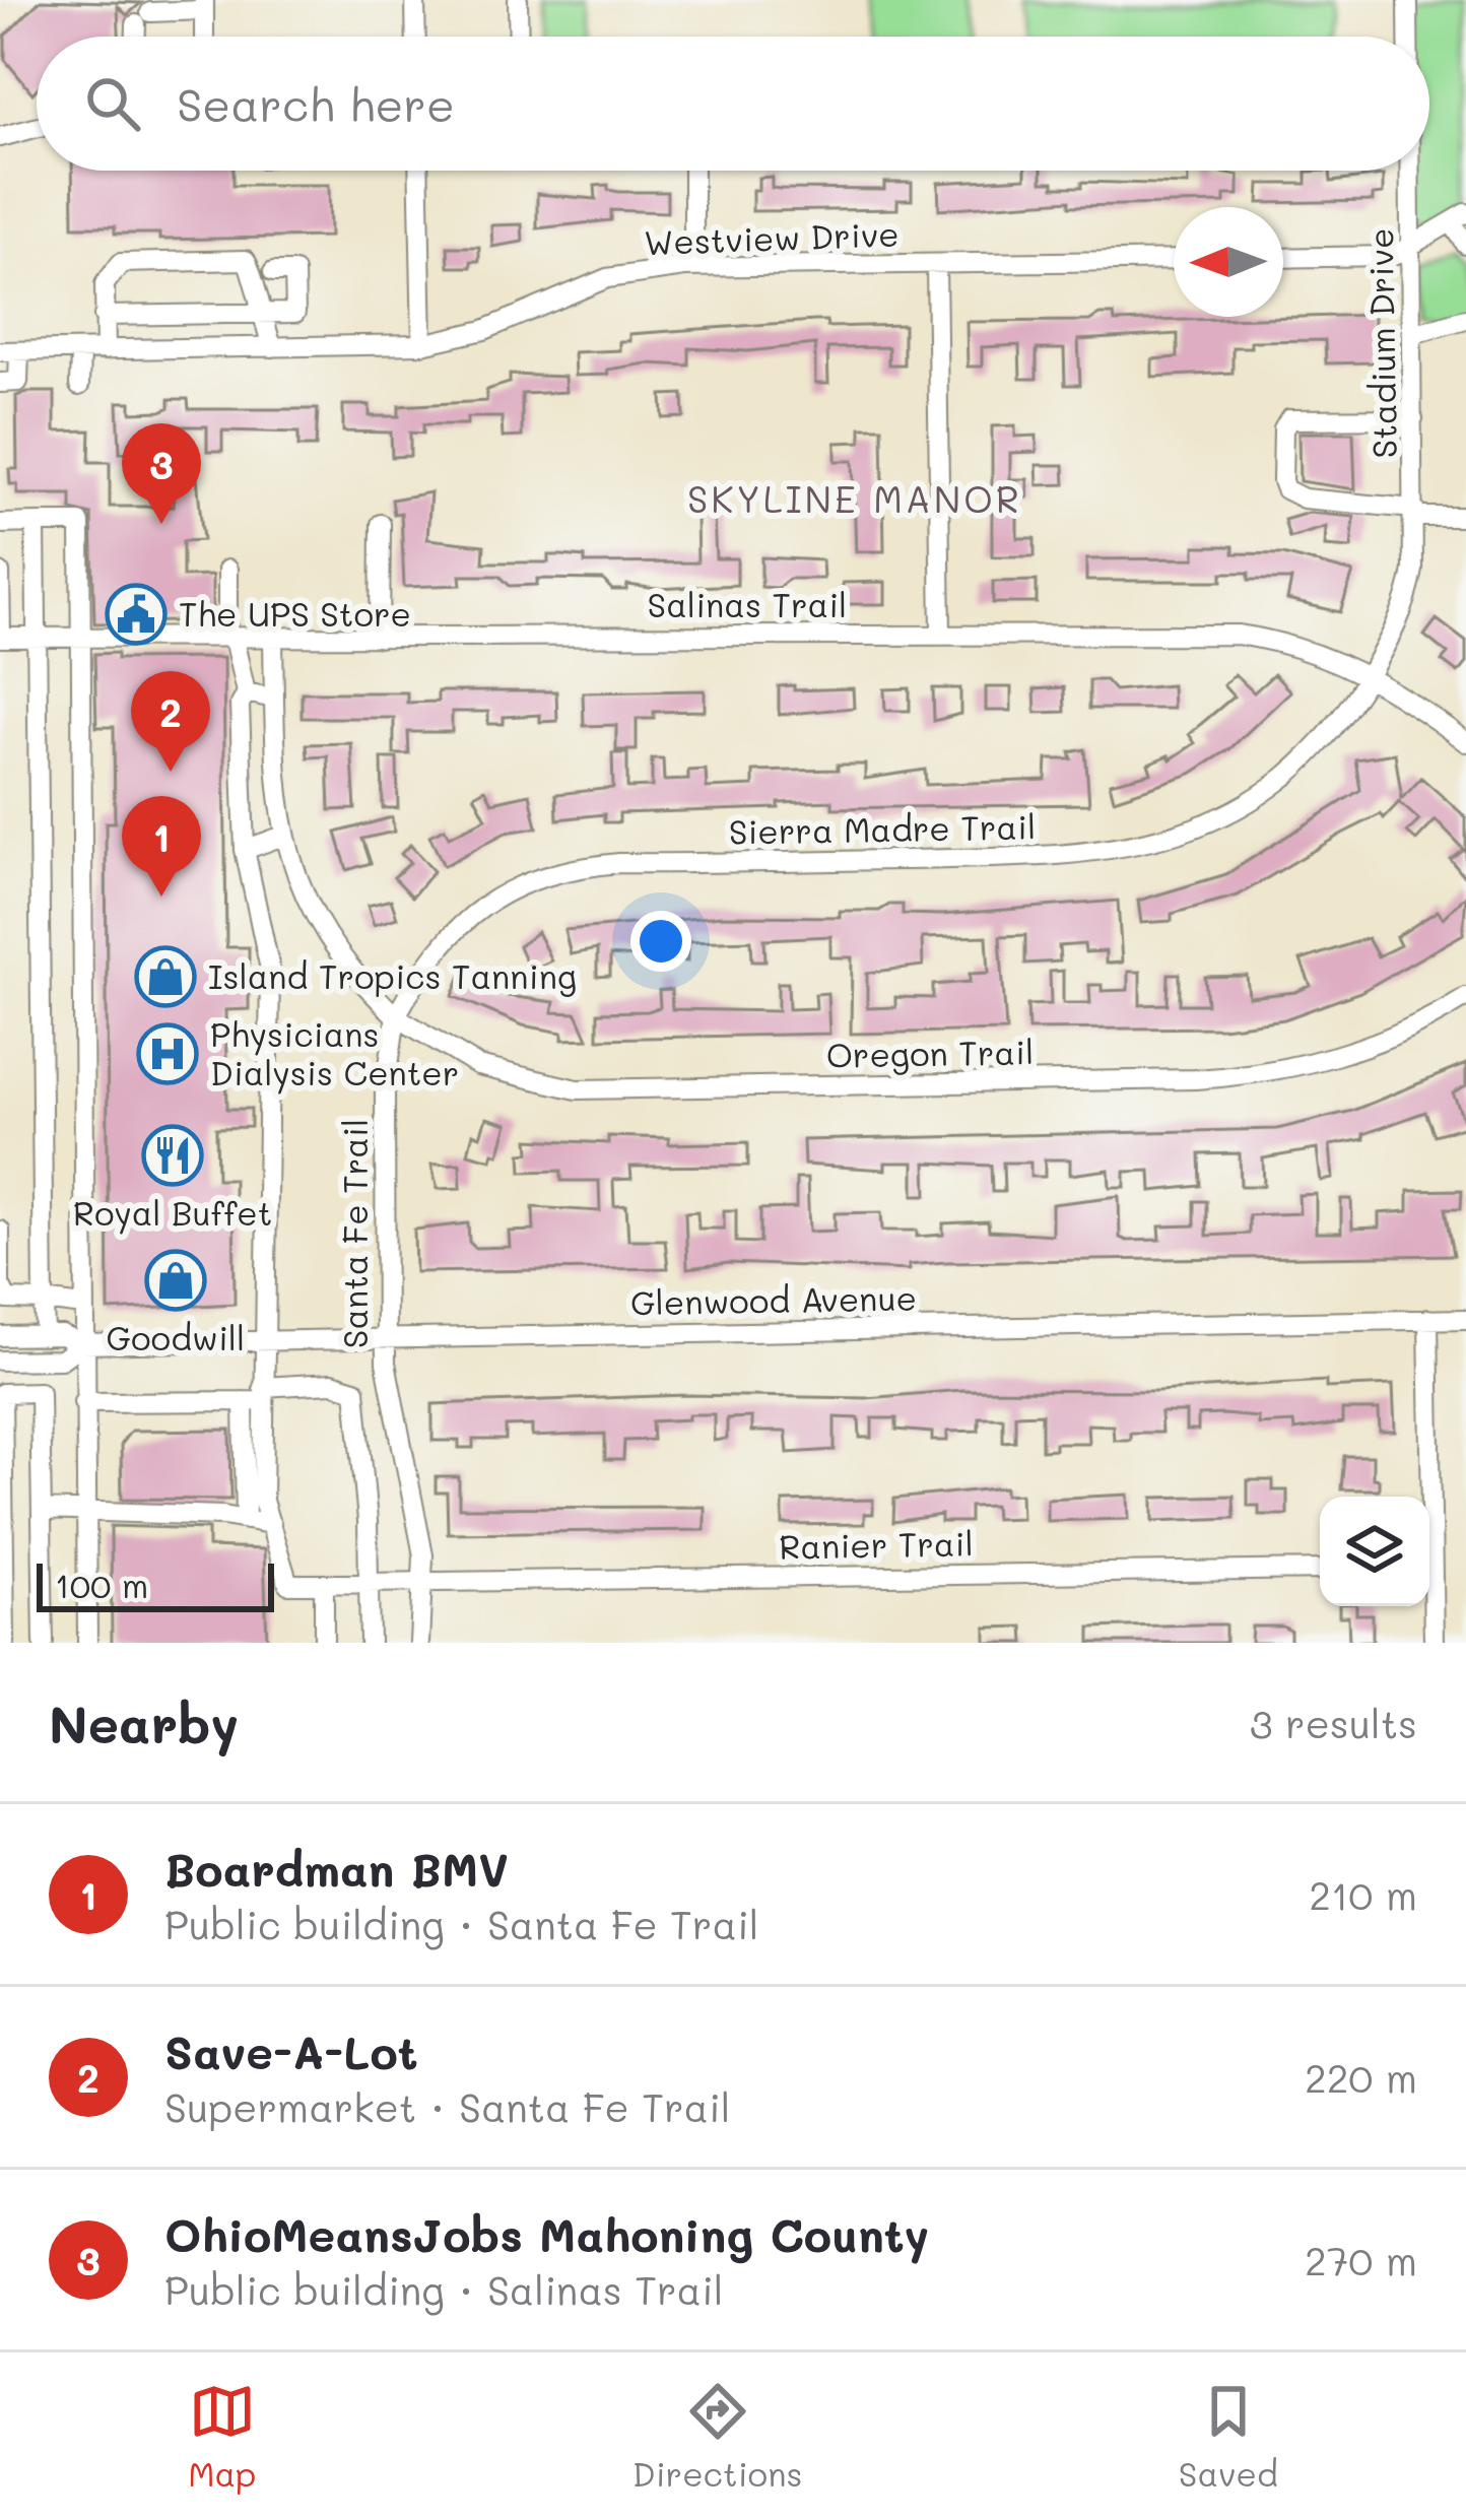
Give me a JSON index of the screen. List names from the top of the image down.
{
  "streets": {
    "street": [
      "Westview Drive",
      "Stadium Drive",
      "Salinas Trail",
      "Sierra Madre Trail",
      "Oregon Trail",
      "Santa Fe Trail",
      "Glenwood Avenue",
      "Ranier Trail"
    ]
  },
  "crossings": [
    ["Stadium Drive", "Salinas Trail"],
    ["Stadium Drive", "Sierra Madre Trail"],
    ["Salinas Trail", "Sierra Madre Trail"],
    ["Sierra Madre Trail", "Oregon Trail"],
    ["Sierra Madre Trail", "Santa Fe Trail"],
    ["Oregon Trail", "Santa Fe Trail"],
    ["Santa Fe Trail", "Glenwood Avenue"],
    ["Santa Fe Trail", "Ranier Trail"]
  ],
  "districts": ["SKYLINE MANOR"],
  "places": {
    "public building": ["The UPS Store"],
    "shop": ["Island Tropics Tanning", "Goodwill"],
    "hospital": ["Physicians Dialysis Center"],
    "restaurant": ["Royal Buffet"]
  },
  "scale_bar": "100 m",
  "north": "left",
  "page": {
    "search": "Search here",
    "pins": ["3", "2", "1"],
    "scale": "100 m",
    "heading": ["Nearby", "3 results"],
    "list": [
      {
        "mark": "1",
        "name": "Boardman BMV",
        "note": "Public building · Santa Fe Trail",
        "value": "210 m"
      },
      {
        "mark": "2",
        "name": "Save-A-Lot",
        "note": "Supermarket · Santa Fe Trail",
        "value": "220 m"
      },
      {
        "mark": "3",
        "name": "OhioMeansJobs Mahoning County",
        "note": "Public building · Salinas Trail",
        "value": "270 m"
      }
    ],
    "nav": ["Map", "Directions", "Saved"]
  }
}
